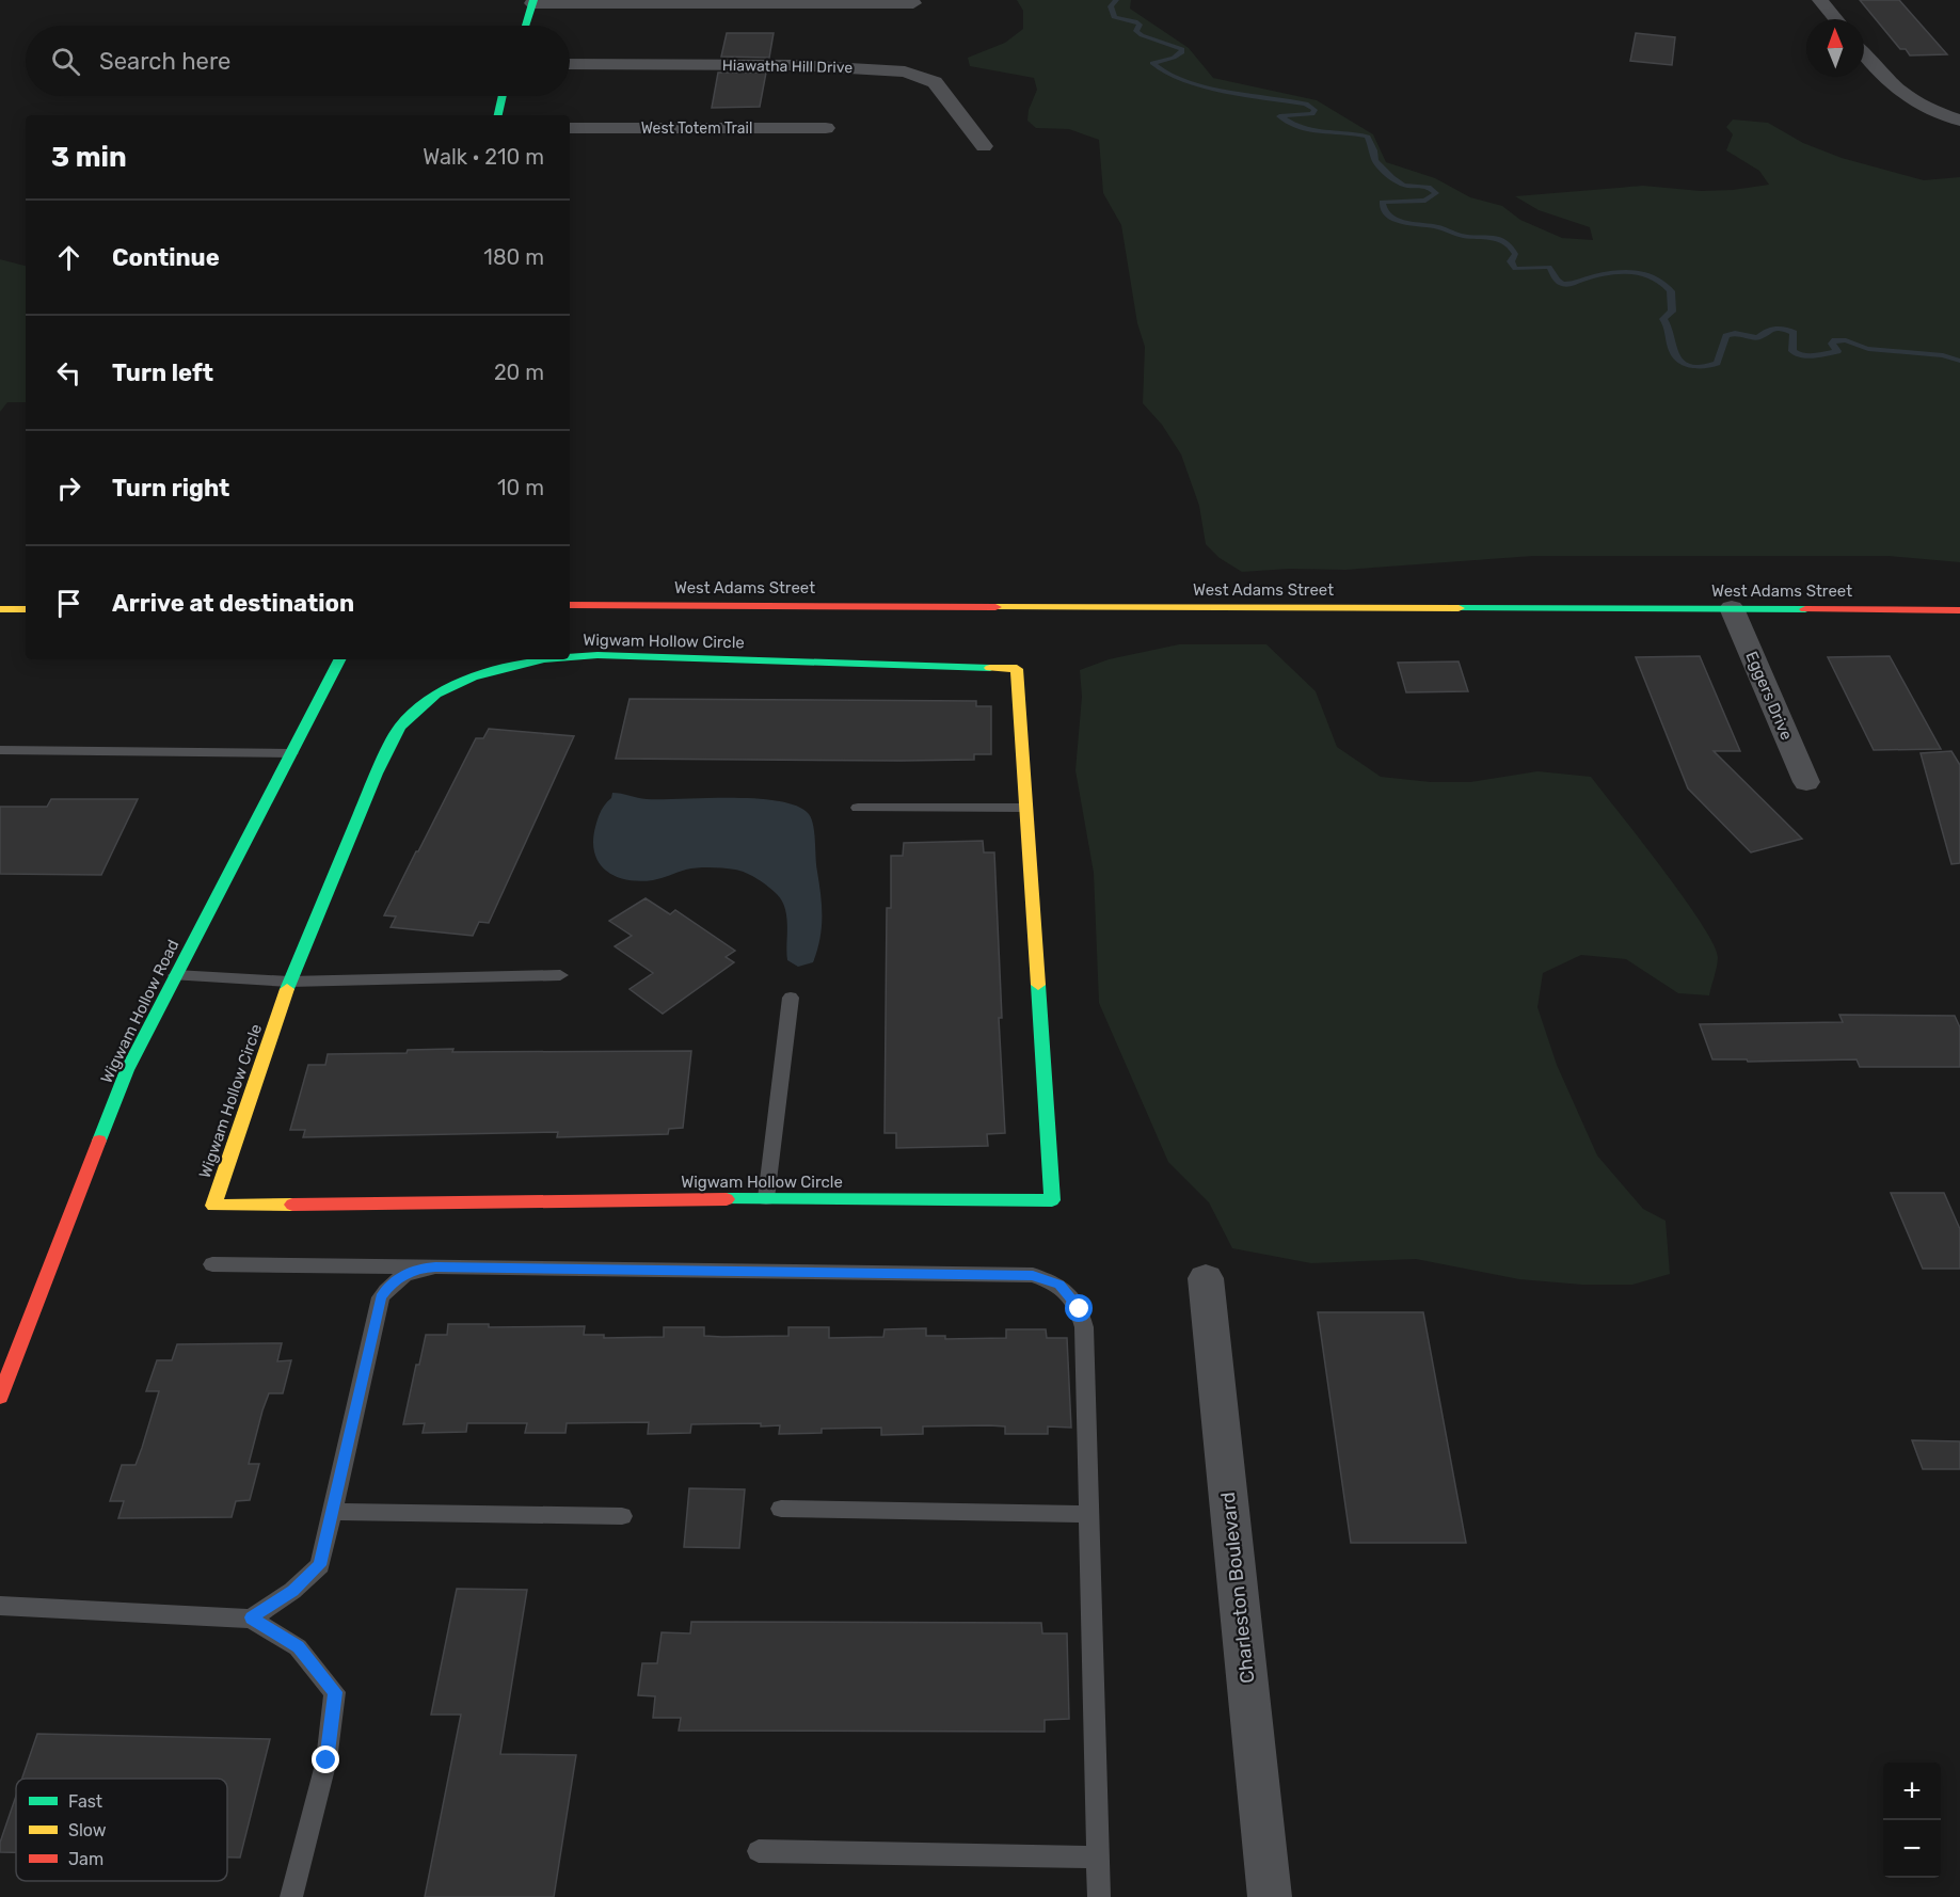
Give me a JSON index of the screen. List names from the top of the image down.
{
  "streets": {
    "street": [
      "Hiawatha Hill Drive",
      "West Totem Trail",
      "West Adams Street",
      "Wigwam Hollow Circle",
      "Eggers Drive",
      "Wigwam Hollow Road",
      "Charleston Boulevard"
    ]
  },
  "crossings": [
    ["West Adams Street", "Eggers Drive"]
  ],
  "legend": ["Fast", "Slow", "Jam"],
  "north": "top",
  "page": {
    "search": "Search here",
    "heading": ["3 min", "Walk · 210 m"],
    "list": [
      ["Continue", "180 m"],
      ["Turn left", "20 m"],
      ["Turn right", "10 m"],
      "Arrive at destination"
    ],
    "map_buttons": ["+", "−"]
  }
}
